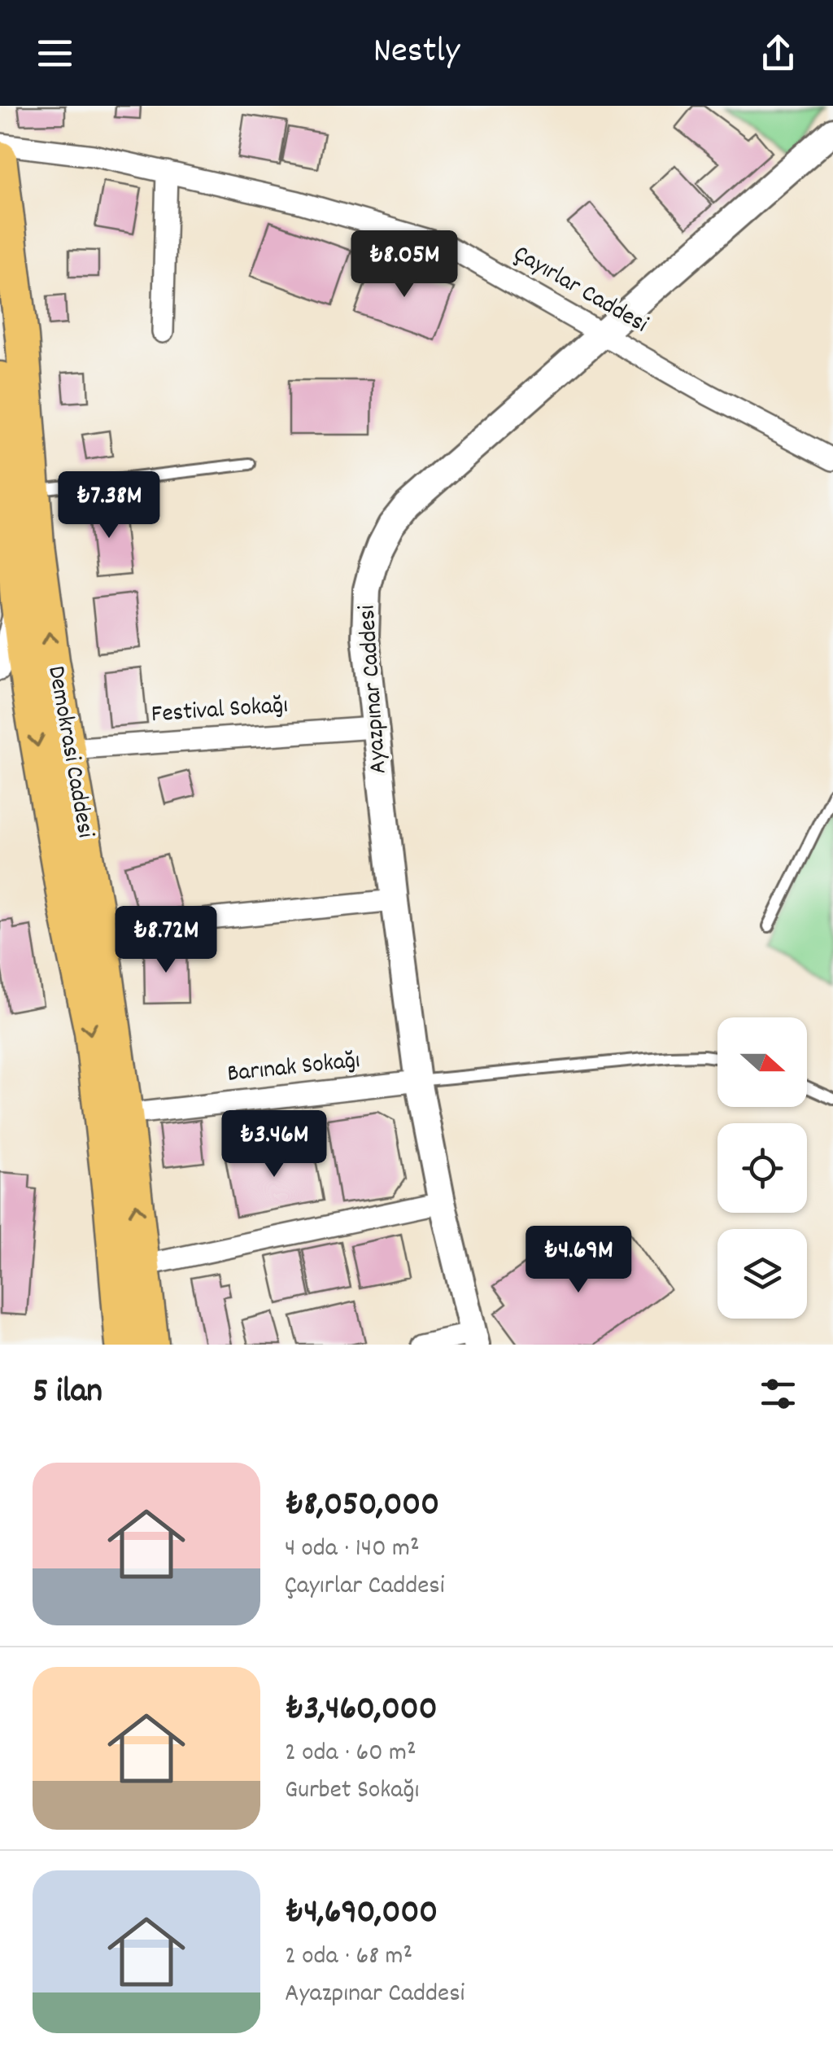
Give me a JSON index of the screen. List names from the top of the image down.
{
  "streets": {
    "main road": ["Demokrasi Caddesi"],
    "street": [
      "Çayırlar Caddesi",
      "Ayazpınar Caddesi",
      "Festival Sokağı",
      "Barınak Sokağı"
    ]
  },
  "crossings": [
    ["Çayırlar Caddesi", "Ayazpınar Caddesi"],
    ["Ayazpınar Caddesi", "Festival Sokağı"],
    ["Ayazpınar Caddesi", "Barınak Sokağı"],
    ["Festival Sokağı", "Demokrasi Caddesi"],
    ["Demokrasi Caddesi", "Barınak Sokağı"]
  ],
  "north": "right",
  "page": {
    "header": "Nestly",
    "price": [
      "₺8.05M",
      "₺7.38M",
      "₺8.72M",
      "₺3.46M",
      "₺4.69M"
    ],
    "heading": "5 ilan",
    "list": [
      {
        "name": "₺8,050,000",
        "note": "4 oda · 140 m² · Çayırlar Caddesi"
      },
      {
        "name": "₺3,460,000",
        "note": "2 oda · 60 m² · Gurbet Sokağı"
      },
      {
        "name": "₺4,690,000",
        "note": "2 oda · 68 m² · Ayazpınar Caddesi"
      }
    ]
  }
}
